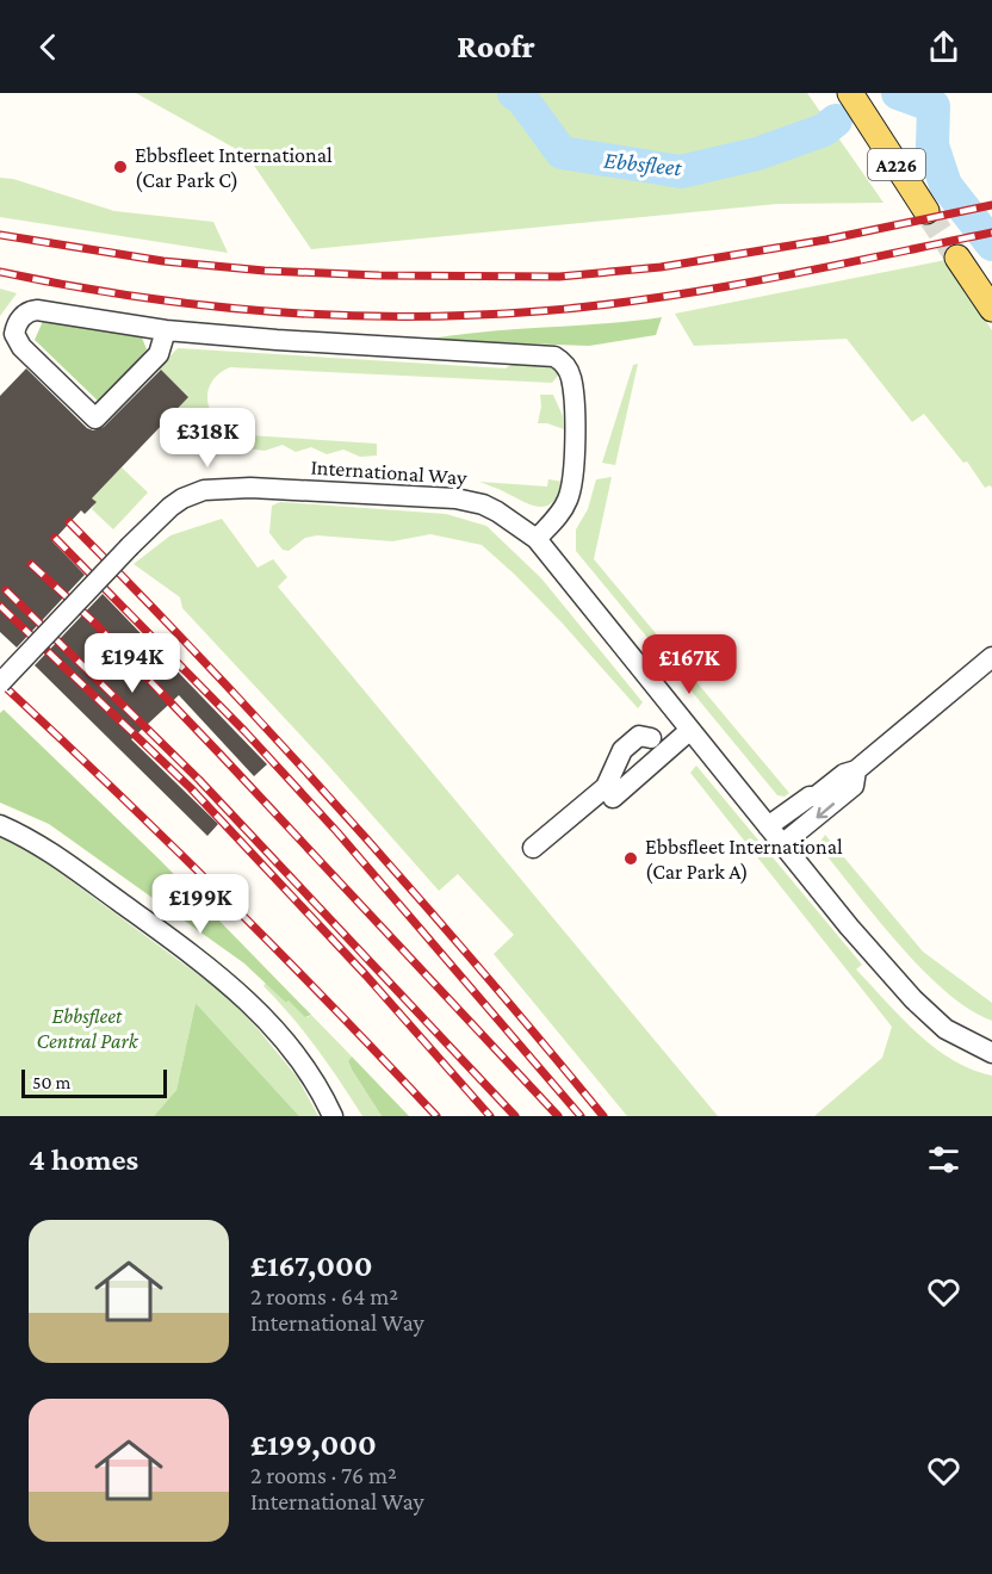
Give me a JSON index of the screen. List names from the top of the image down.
{
  "streets": {
    "main road": ["A226"],
    "street": ["International Way"]
  },
  "water": ["Ebbsfleet"],
  "parks": ["Ebbsfleet Central Park"],
  "places": ["Ebbsfleet International (Car Park C)", "Ebbsfleet International (Car Park A)"],
  "scale_bar": "50 m",
  "page": {
    "header": "Roofr",
    "price": [
      "£318K",
      "£194K",
      "£167K",
      "£199K"
    ],
    "scale": "50 m",
    "heading": "4 homes",
    "list": [
      {
        "name": "£167,000",
        "note": "2 rooms · 64 m² · International Way"
      },
      {
        "name": "£199,000",
        "note": "2 rooms · 76 m² · International Way"
      }
    ]
  }
}
